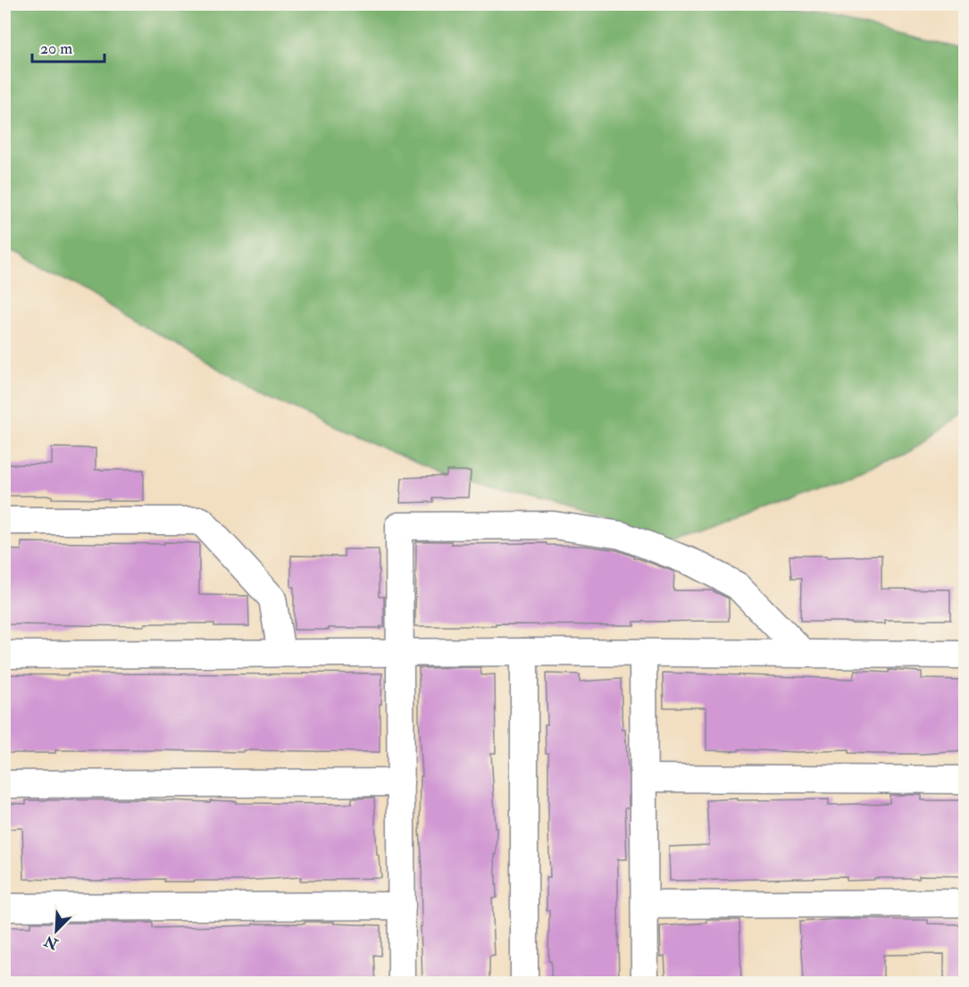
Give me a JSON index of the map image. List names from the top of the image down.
{
  "scale_bar": "20 m",
  "north": "bottom left"
}
